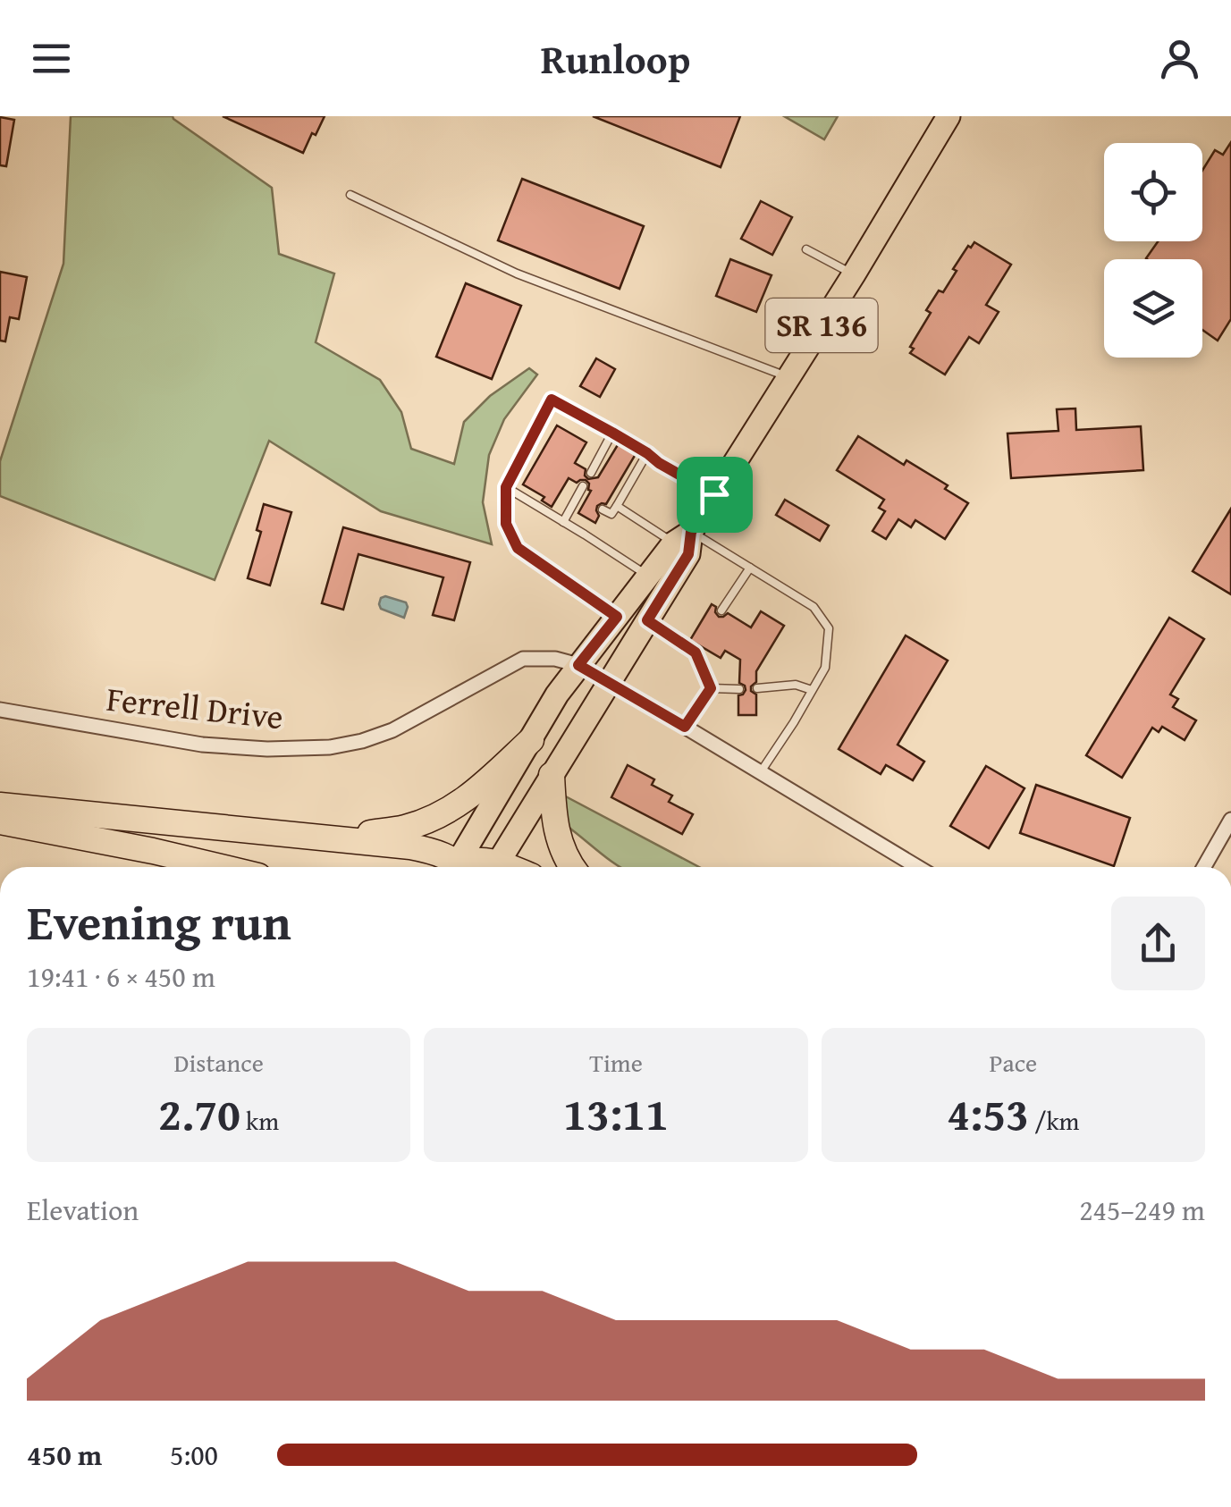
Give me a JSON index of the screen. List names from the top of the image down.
{
  "streets": {
    "main road": ["SR 136"],
    "street": ["Ferrell Drive"]
  },
  "crossings": [
    ["SR 136", "Ferrell Drive"]
  ],
  "page": {
    "header": "Runloop",
    "heading": ["Evening run", "19:41 · 6 × 450 m"],
    "stats": [
      ["Distance", "2.70 km"],
      ["Time", "13:11"],
      ["Pace", "4:53 /km"]
    ],
    "chart": ["Elevation", "245–249 m"],
    "list": [
      {
        "name": "450 m",
        "note": "5:00"
      }
    ]
  }
}
